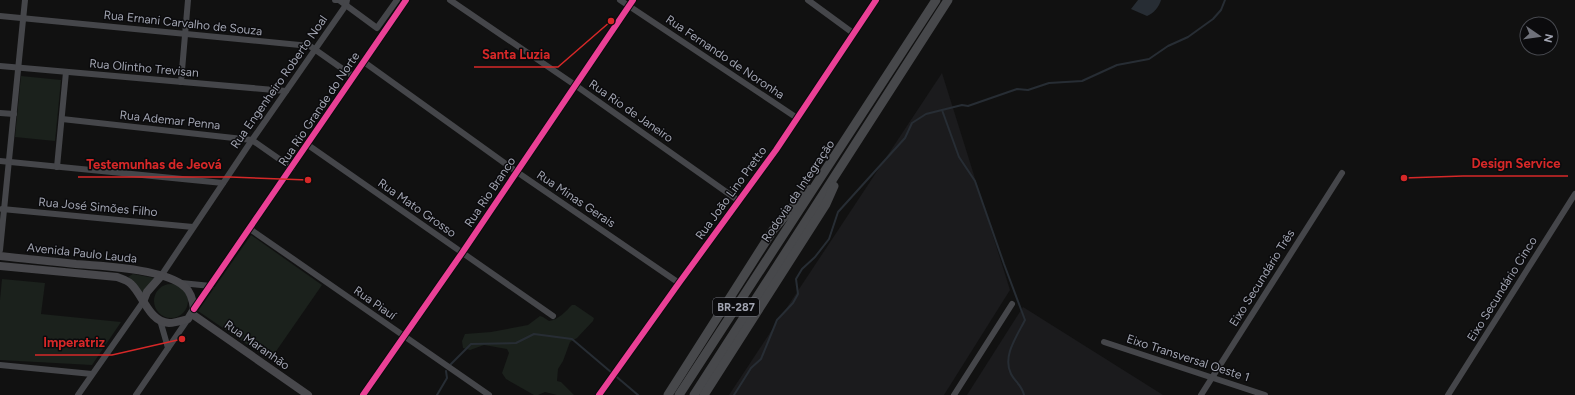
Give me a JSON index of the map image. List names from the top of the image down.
{
  "streets": {
    "highway": ["Rodovia da Integração", "BR-287"],
    "main road": ["Avenida Paulo Lauda", "Rua Maranhão"],
    "street": [
      "Rua Ernani Carvalho de Souza",
      "Rua Fernando de Noronha",
      "Rua Olintho Trevisan",
      "Rua Engenheiro Roberto Noal",
      "Rua Rio Grande do Norte",
      "Rua Rio de Janeiro",
      "Rua Ademar Penna",
      "Rua Rio Branco",
      "Rua João Lino Pretto",
      "Rua Minas Gerais",
      "Rua José Simões Filho",
      "Rua Mato Grosso",
      "Eixo Secundário Três",
      "Eixo Secundário Cinco",
      "Rua Piauí",
      "Eixo Transversal Oeste 1"
    ]
  },
  "crossings": [
    ["Rua Ernani Carvalho de Souza", "Rua Engenheiro Roberto Noal"],
    ["Rua Ernani Carvalho de Souza", "Rua Rio Grande do Norte"],
    ["Rua Fernando de Noronha", "Rua Rio Branco"],
    ["Rua Fernando de Noronha", "Rua João Lino Pretto"],
    ["Rua Olintho Trevisan", "Rua Engenheiro Roberto Noal"],
    ["Rua Engenheiro Roberto Noal", "Rua Rio Grande do Norte"],
    ["Rua Engenheiro Roberto Noal", "Rua Ademar Penna"],
    ["Rua Engenheiro Roberto Noal", "Rua José Simões Filho"],
    ["Rua Engenheiro Roberto Noal", "Avenida Paulo Lauda"],
    ["Rua Engenheiro Roberto Noal", "Rua Maranhão"],
    ["Rua Rio Grande do Norte", "Rua Ademar Penna"],
    ["Rua Rio Grande do Norte", "Rua Minas Gerais"],
    ["Rua Rio Grande do Norte", "Rua Mato Grosso"],
    ["Rua Rio Grande do Norte", "Avenida Paulo Lauda"],
    ["Rua Rio Grande do Norte", "Rua Piauí"],
    ["Rua Rio Grande do Norte", "Rua Maranhão"],
    ["Rua Rio de Janeiro", "Rua Rio Branco"],
    ["Rua Rio de Janeiro", "Rua João Lino Pretto"],
    ["Rodovia da Integração", "BR-287"],
    ["Rua Rio Branco", "Rua Minas Gerais"],
    ["Rua Rio Branco", "Rua Mato Grosso"],
    ["Rua Rio Branco", "Rua Piauí"],
    ["Rua João Lino Pretto", "Rua Minas Gerais"],
    ["Avenida Paulo Lauda", "Rua Maranhão"],
    ["Eixo Secundário Três", "Eixo Transversal Oeste 1"]
  ],
  "places": [
    "Santa Luzia",
    "Design Service",
    "Testemunhas de Jeová",
    "Imperatriz"
  ],
  "north": "right"
}
